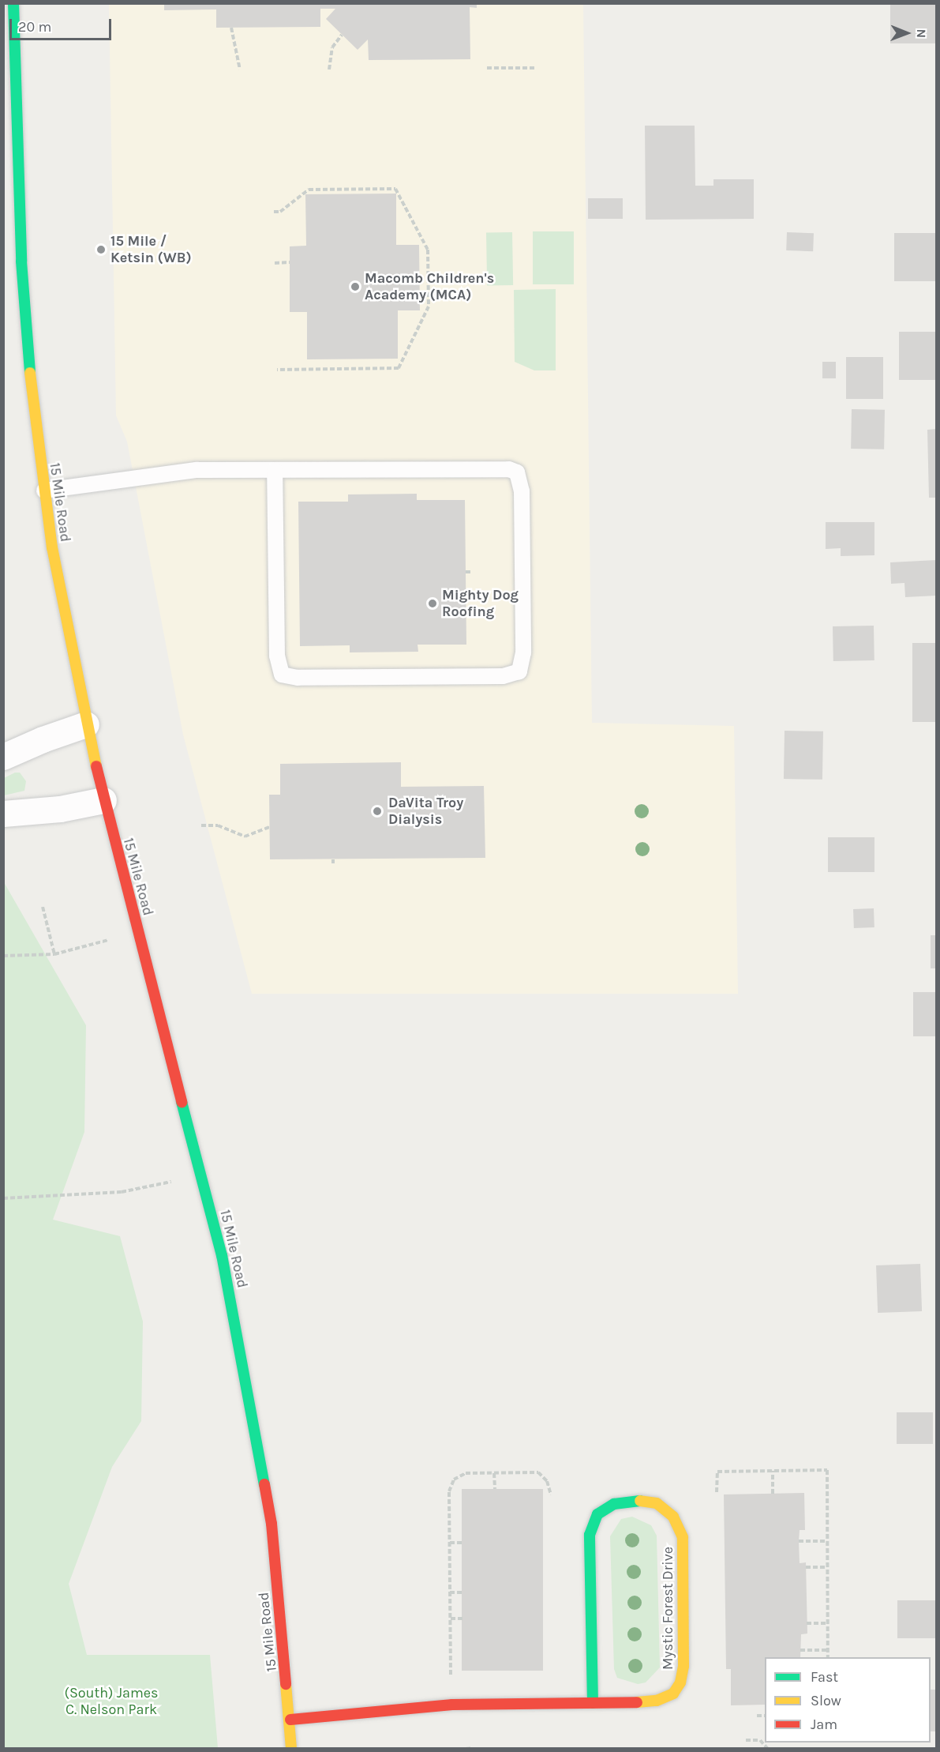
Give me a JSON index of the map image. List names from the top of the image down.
{
  "streets": {
    "main road": ["15 Mile Road", "Mystic Forest Drive"]
  },
  "crossings": [
    ["15 Mile Road", "Mystic Forest Drive"]
  ],
  "parks": ["(South) James C. Nelson Park"],
  "places": [
    "15 Mile / Ketsin (WB)",
    "Macomb Children's Academy (MCA)",
    "Mighty Dog Roofing",
    "DaVita Troy Dialysis"
  ],
  "legend": ["Fast", "Slow", "Jam"],
  "scale_bar": "20 m",
  "north": "right"
}
